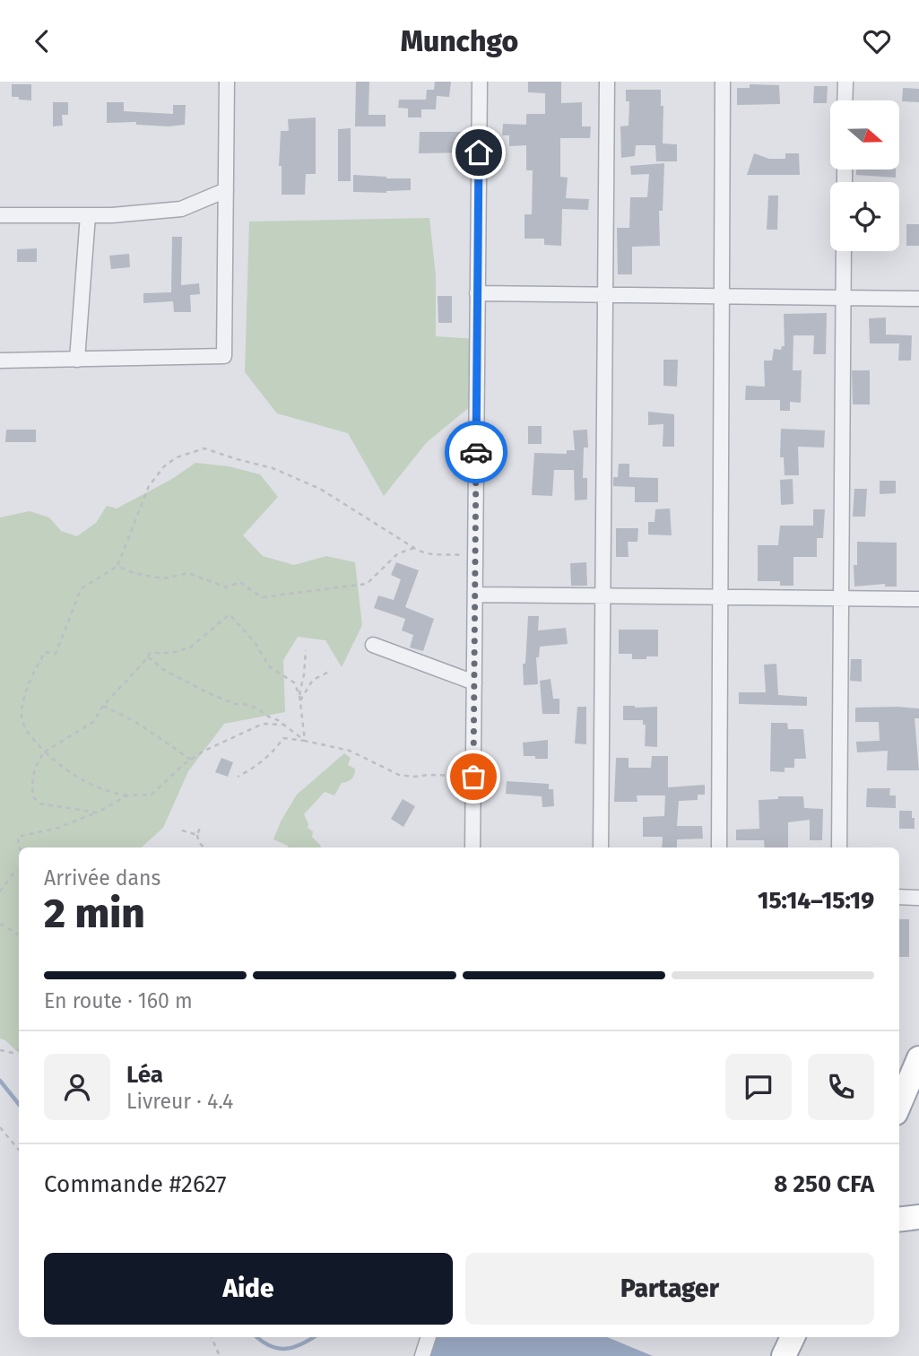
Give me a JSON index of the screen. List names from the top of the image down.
{
  "north": "right",
  "page": {
    "header": "Munchgo",
    "heading": ["2 min", "Arrivée dans", "15:14–15:19"],
    "panel": [
      "Léa",
      "Livreur · 4.4",
      "Commande #2627",
      "8 250 CFA"
    ],
    "bar": "En route · 160 m",
    "buttons": ["Aide", "Partager"]
  }
}
